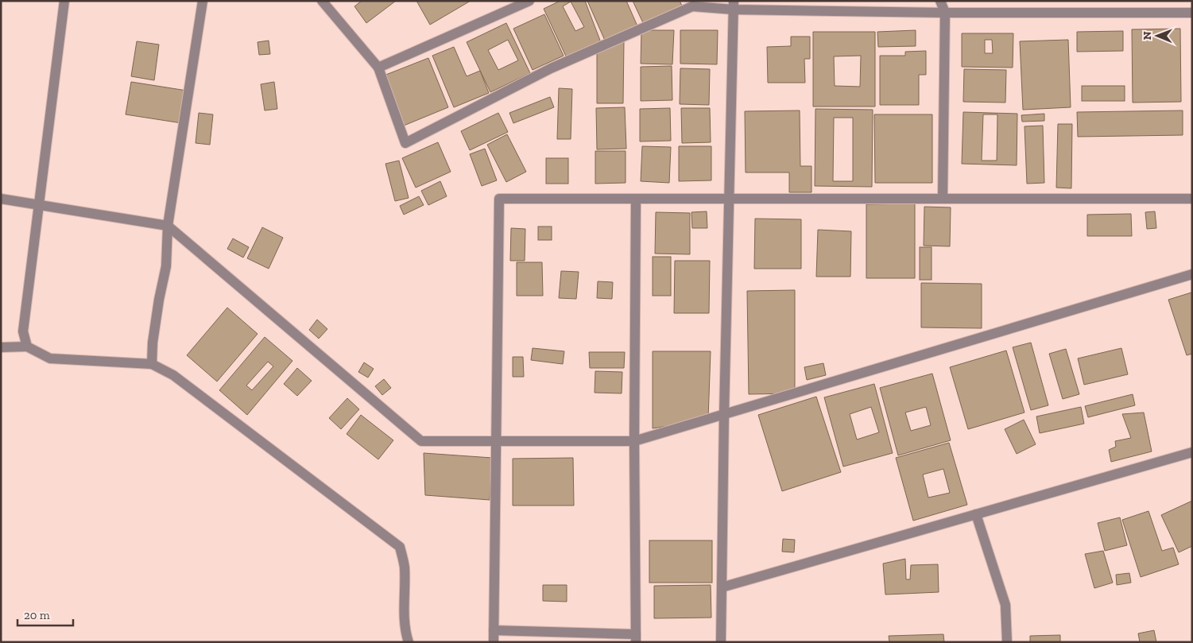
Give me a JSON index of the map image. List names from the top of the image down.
{
  "scale_bar": "20 m",
  "north": "left"
}
